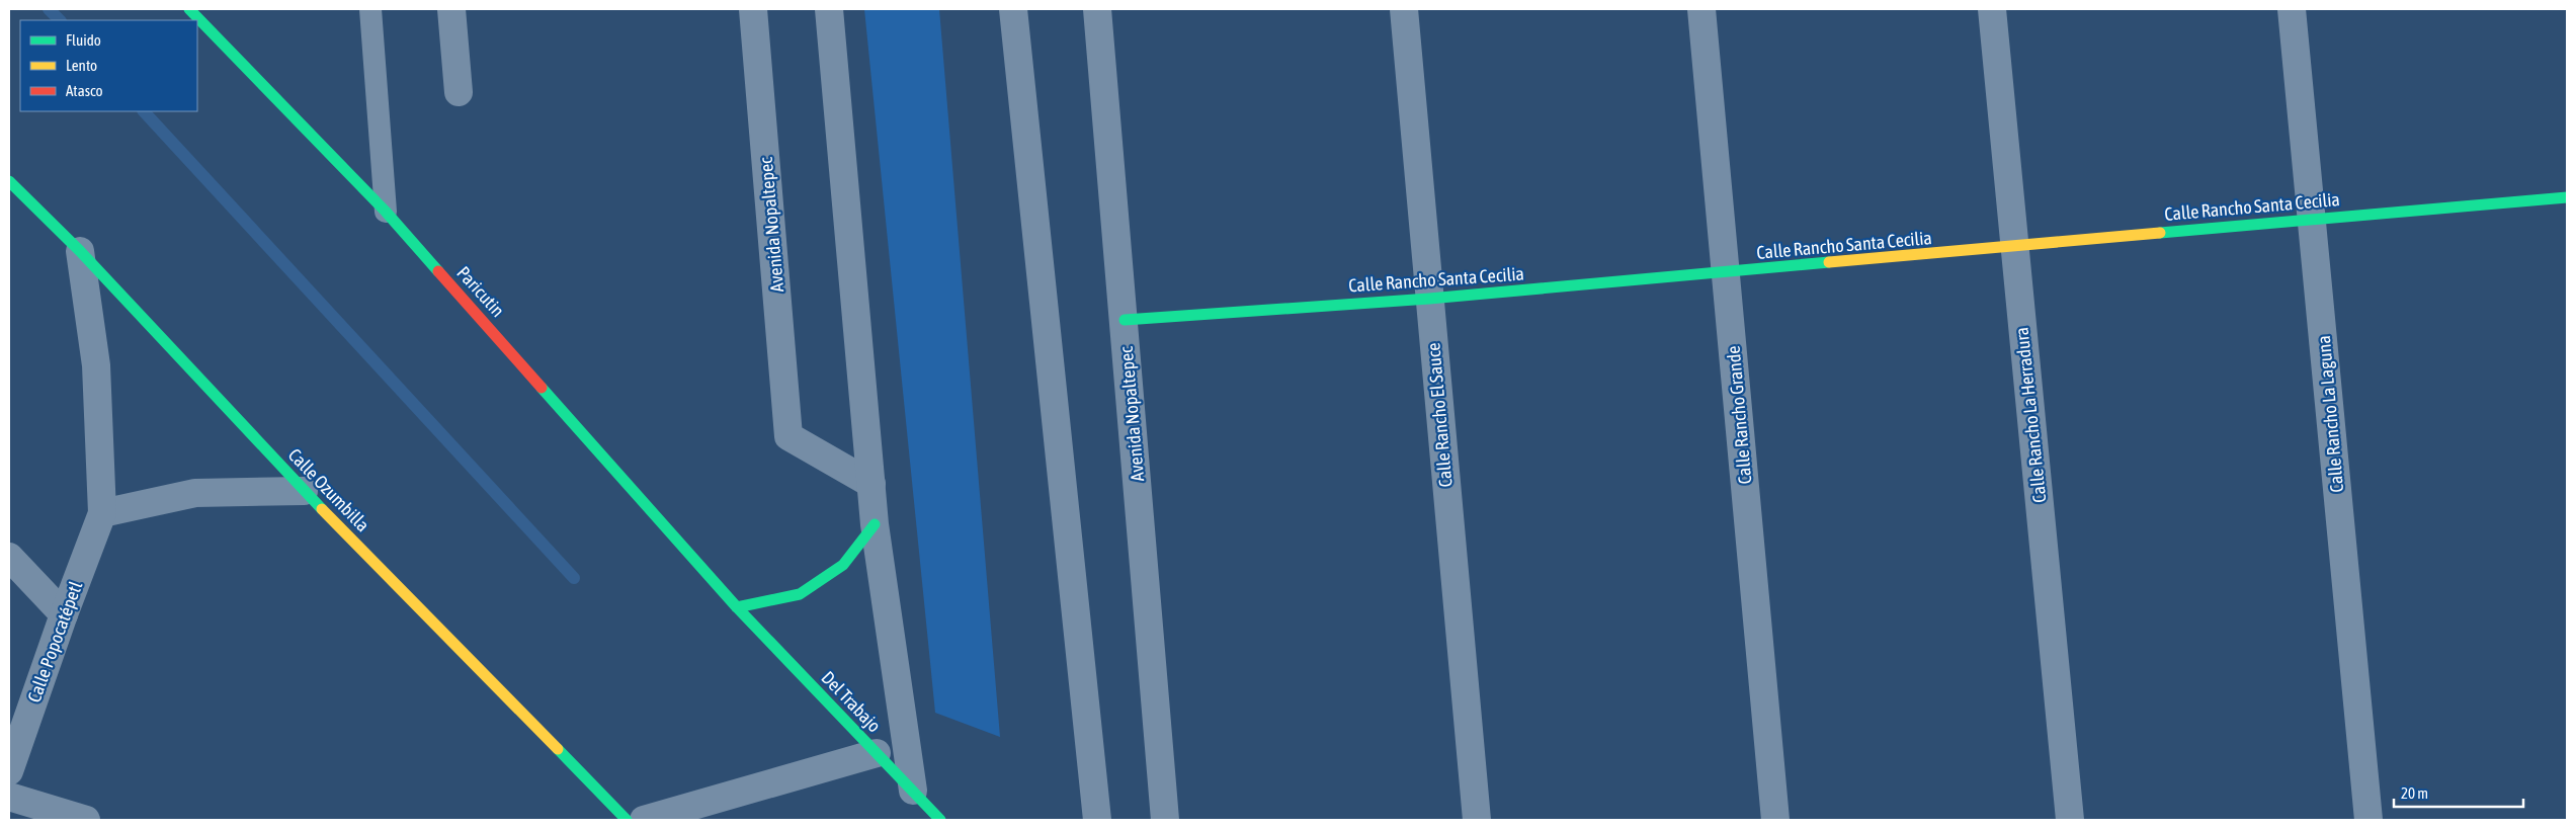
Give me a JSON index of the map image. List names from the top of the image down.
{
  "streets": {
    "street": [
      "Calle Rancho Santa Cecilia",
      "Avenida Nopaltepec",
      "Paricutin",
      "Calle Rancho La Laguna",
      "Calle Rancho El Sauce",
      "Calle Rancho Grande",
      "Calle Rancho La Herradura",
      "Calle Ozumbilla",
      "Calle Popocatépetl",
      "Del Trabajo"
    ]
  },
  "crossings": [
    ["Calle Rancho Santa Cecilia", "Avenida Nopaltepec"],
    ["Calle Rancho Santa Cecilia", "Calle Rancho La Laguna"],
    ["Calle Rancho Santa Cecilia", "Calle Rancho El Sauce"],
    ["Calle Rancho Santa Cecilia", "Calle Rancho Grande"],
    ["Calle Rancho Santa Cecilia", "Calle Rancho La Herradura"],
    ["Paricutin", "Del Trabajo"],
    ["Calle Ozumbilla", "Calle Popocatépetl"]
  ],
  "legend": ["Fluido", "Lento", "Atasco"],
  "scale_bar": "20 m"
}
